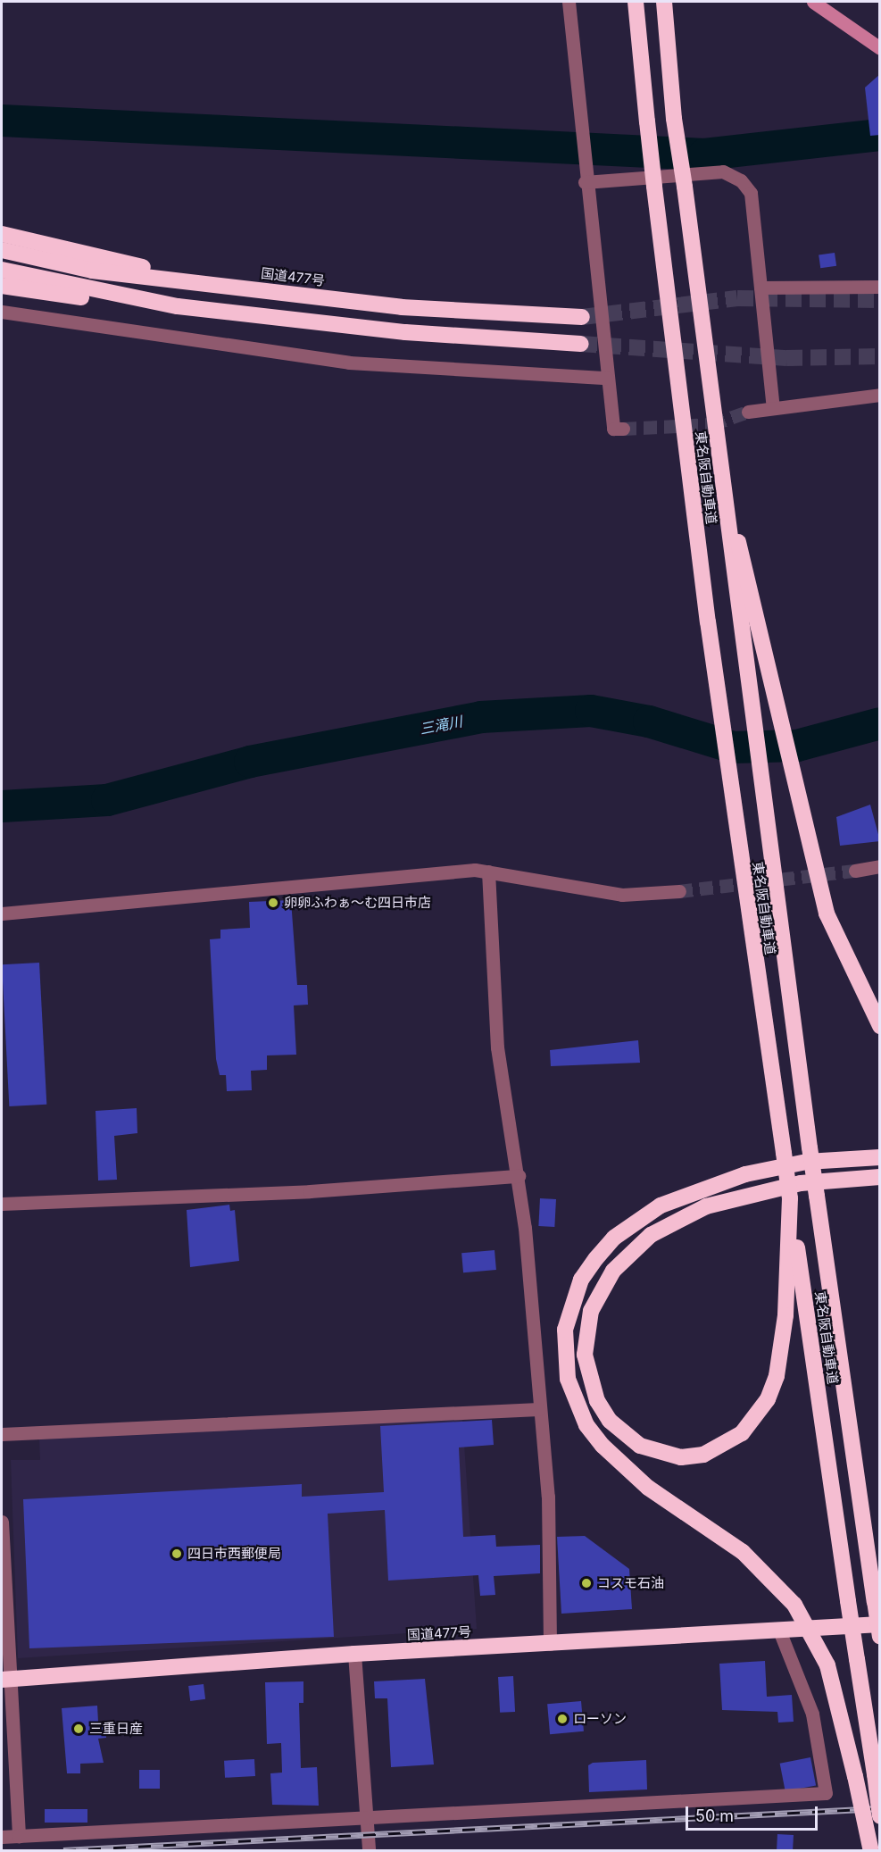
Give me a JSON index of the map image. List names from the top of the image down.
{
  "streets": {
    "highway": ["国道477号", "東名阪自動車道"]
  },
  "water": ["三滝川"],
  "places": [
    "卵卵ふわぁ～む四日市店",
    "四日市西郵便局",
    "コスモ石油",
    "ローソン",
    "三重日産"
  ],
  "scale_bar": "50 m"
}
